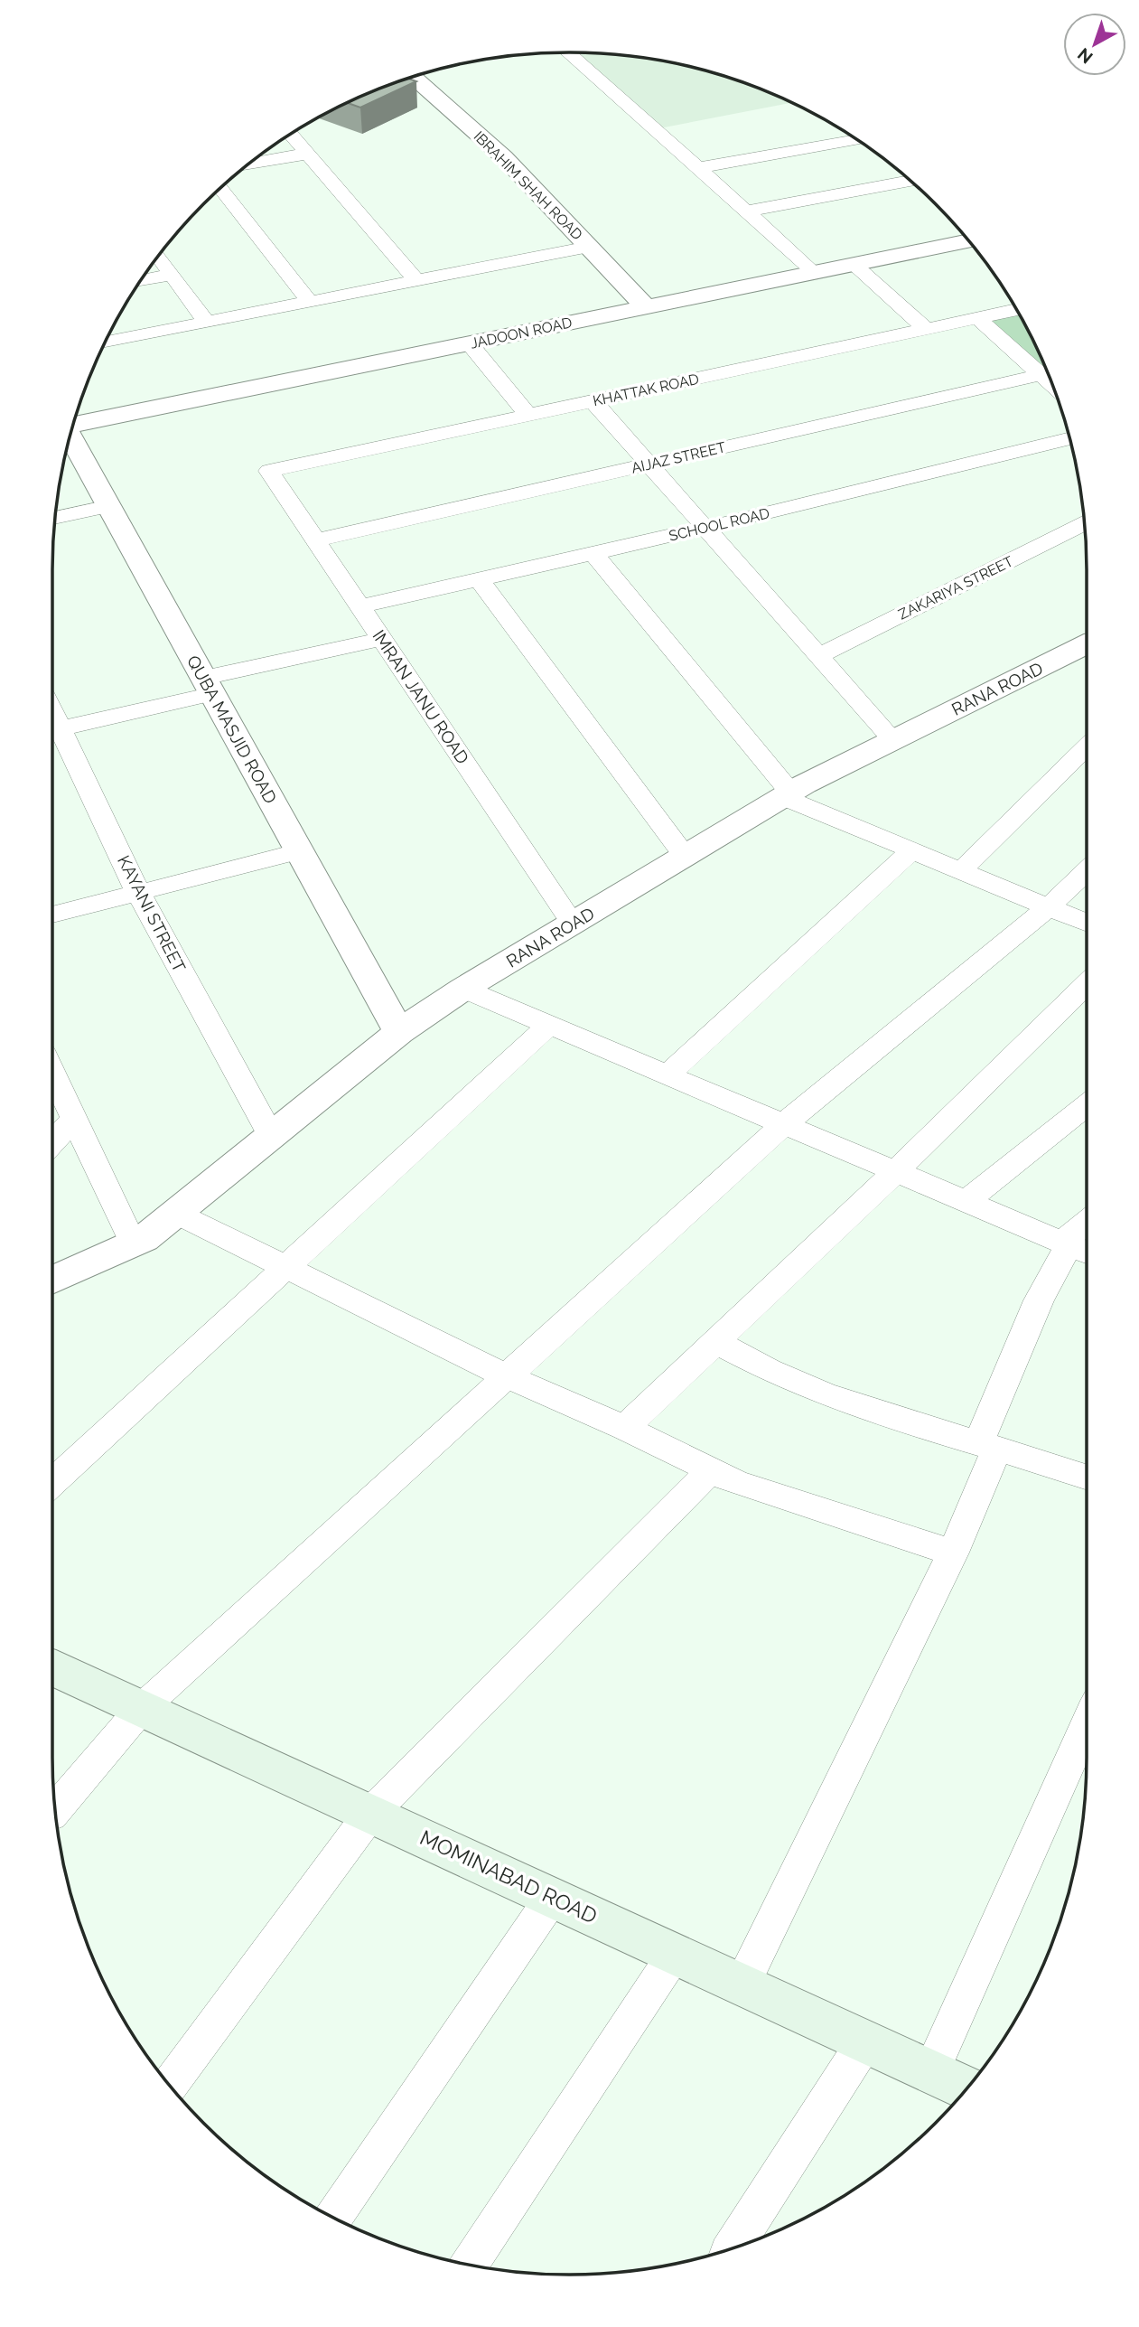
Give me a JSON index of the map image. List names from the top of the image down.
{
  "streets": {
    "main road": ["MOMINABAD ROAD"],
    "street": [
      "IBRAHIM SHAH ROAD",
      "JADOON ROAD",
      "KHATTAK ROAD",
      "AIJAZ STREET",
      "SCHOOL ROAD",
      "ZAKARIYA STREET",
      "RANA ROAD",
      "IMRAN JANU ROAD",
      "QUBA MASJID ROAD",
      "KAYANI STREET"
    ]
  },
  "crossings": [
    ["IBRAHIM SHAH ROAD", "JADOON ROAD"],
    ["KHATTAK ROAD", "IMRAN JANU ROAD"],
    ["AIJAZ STREET", "IMRAN JANU ROAD"],
    ["SCHOOL ROAD", "IMRAN JANU ROAD"],
    ["RANA ROAD", "IMRAN JANU ROAD"],
    ["RANA ROAD", "QUBA MASJID ROAD"],
    ["RANA ROAD", "KAYANI STREET"]
  ],
  "north": "bottom left"
}
